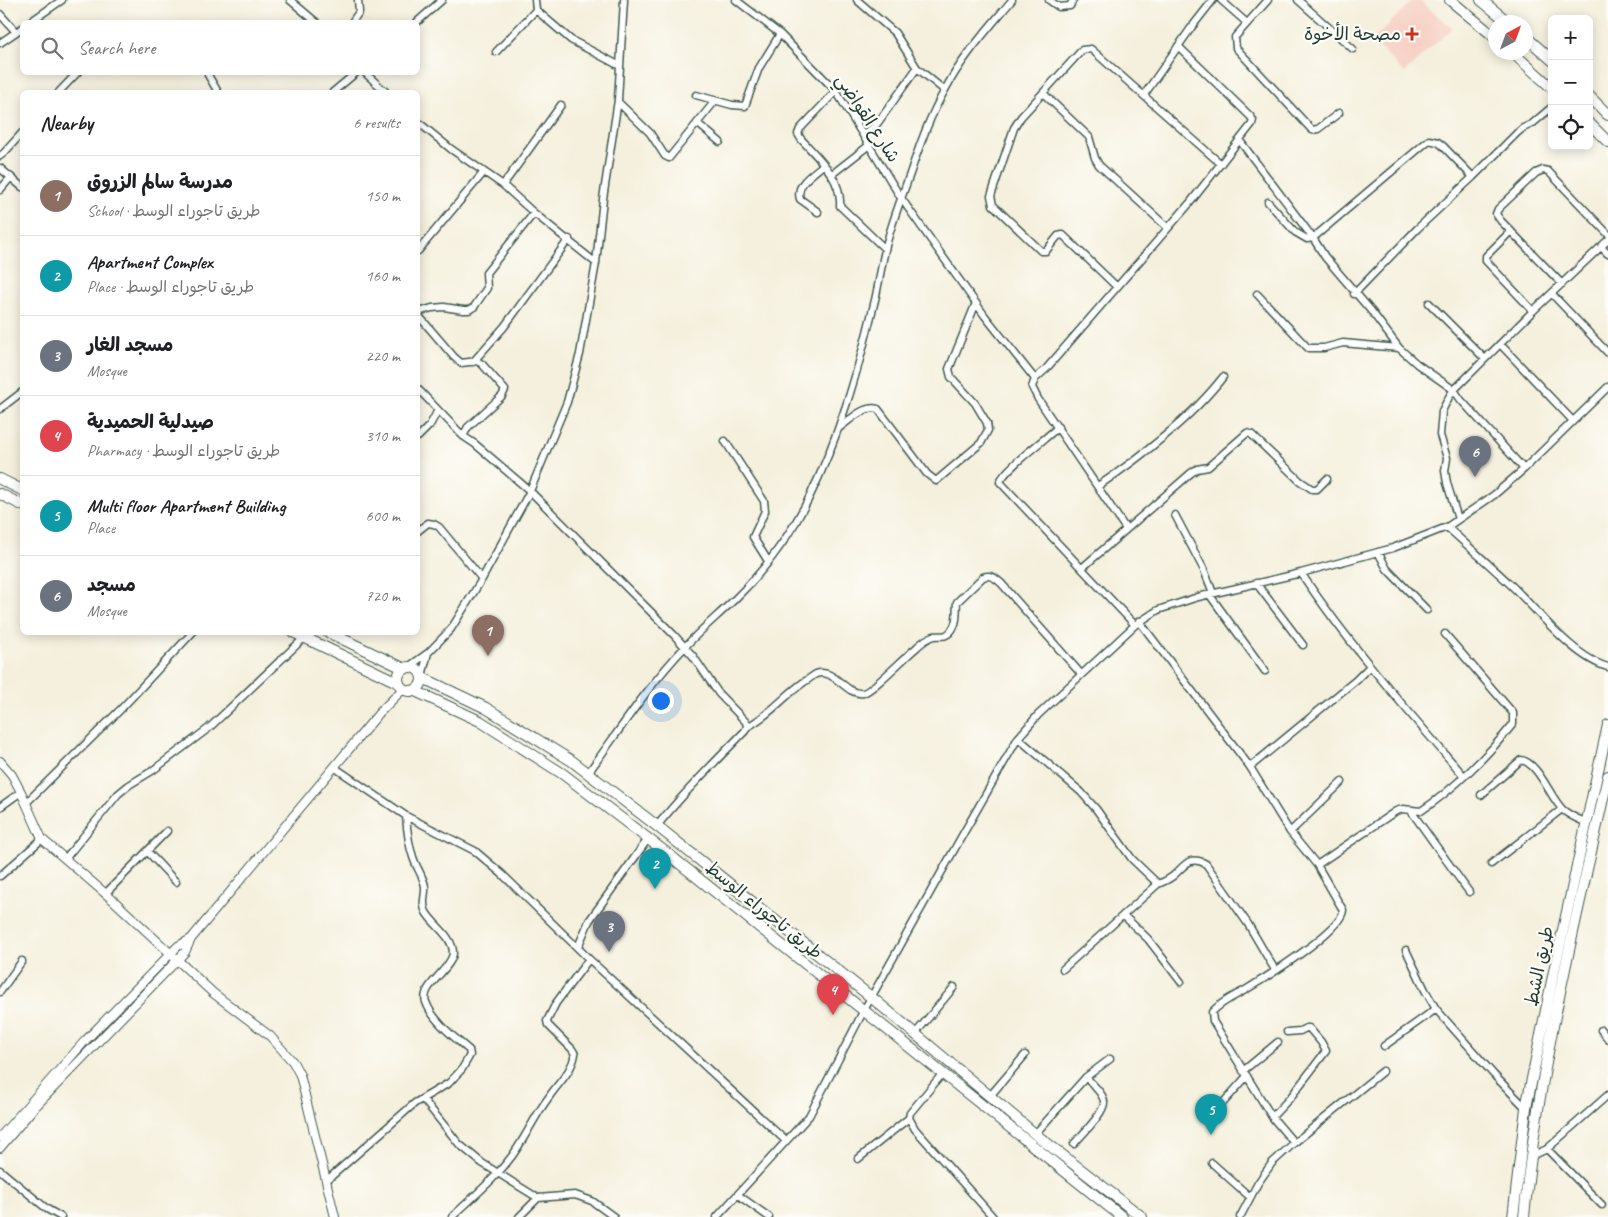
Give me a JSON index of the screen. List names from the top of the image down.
{
  "streets": {
    "main road": ["طريق تاجوراء الوسط", "طريق الشط"],
    "street": ["شارع القواضي"]
  },
  "places": {
    "health": ["مصحة الأخوة"]
  },
  "north": "top right",
  "page": {
    "map_buttons": ["+", "−"],
    "search": "Search here",
    "heading": ["Nearby", "6 results"],
    "list": [
      {
        "mark": "1",
        "name": "مدرسة سالم الزروق",
        "note": "School · طريق تاجوراء الوسط",
        "value": "150 m"
      },
      {
        "mark": "2",
        "name": "Apartment Complex",
        "note": "Place · طريق تاجوراء الوسط",
        "value": "160 m"
      },
      {
        "mark": "3",
        "name": "مسجد الغار",
        "note": "Mosque",
        "value": "220 m"
      },
      {
        "mark": "4",
        "name": "صيدلية الحميدية",
        "note": "Pharmacy · طريق تاجوراء الوسط",
        "value": "310 m"
      },
      {
        "mark": "5",
        "name": "Multi floor Apartment Building",
        "note": "Place",
        "value": "600 m"
      },
      {
        "mark": "6",
        "name": "مسجد",
        "note": "Mosque",
        "value": "720 m"
      }
    ],
    "pins": [
      "6",
      "1",
      "2",
      "3",
      "4",
      "5"
    ]
  }
}
